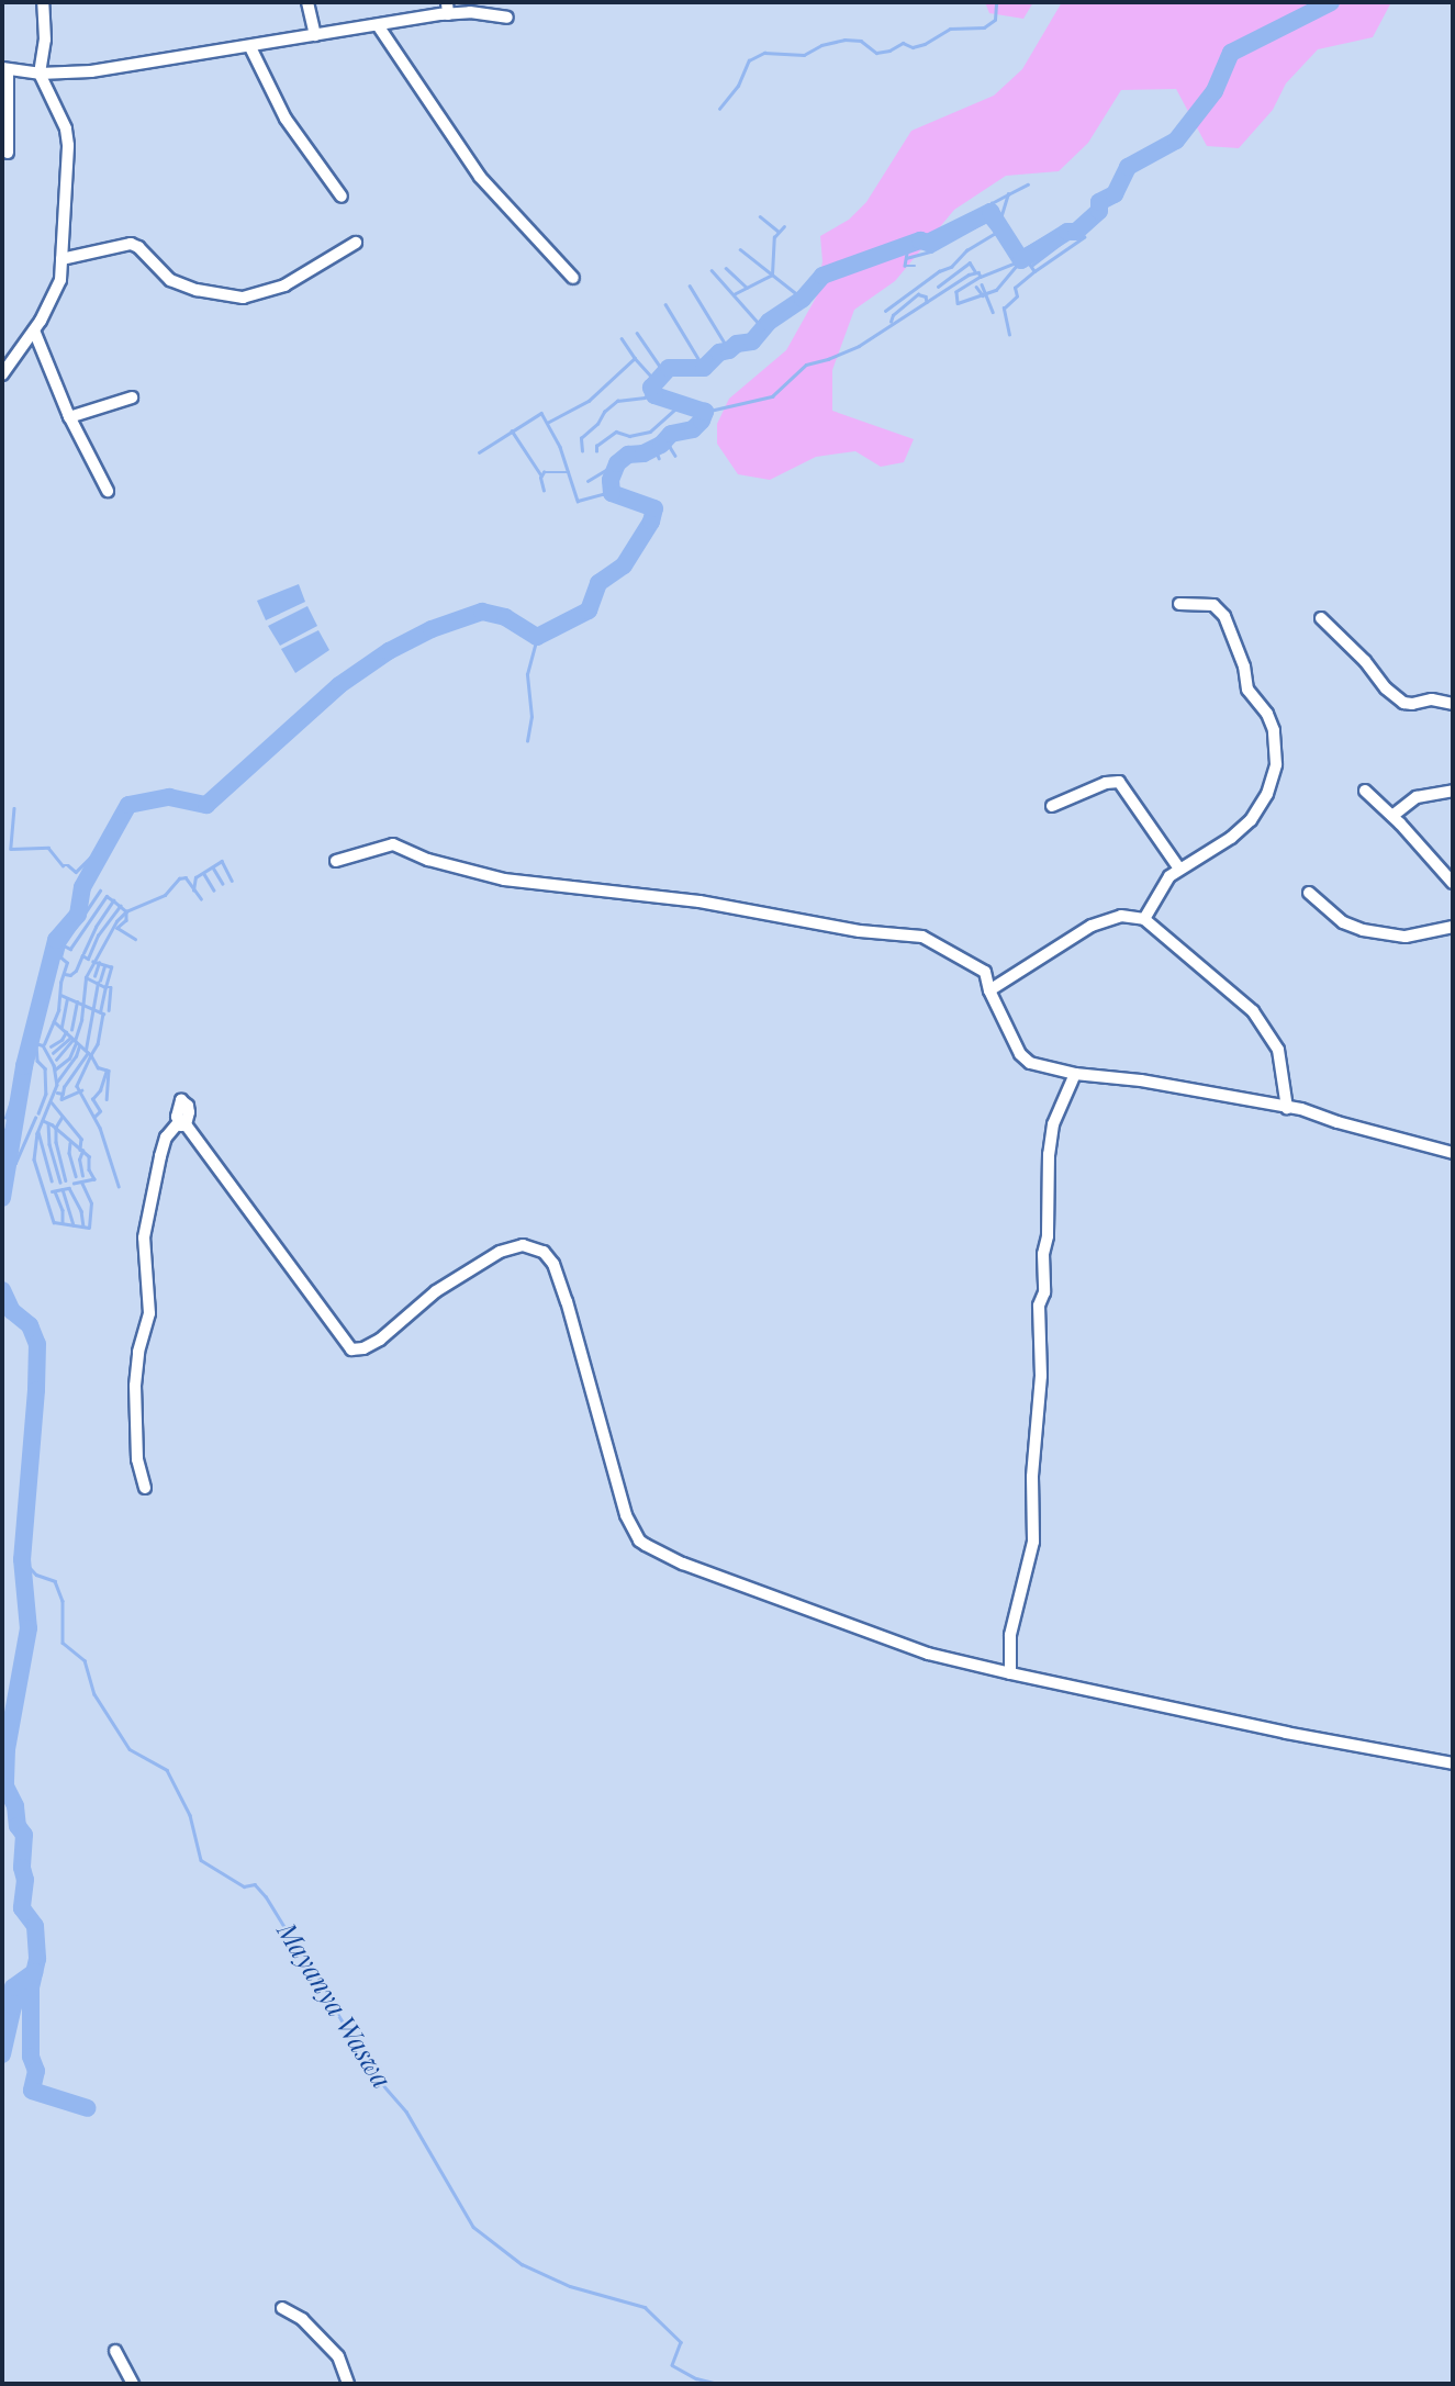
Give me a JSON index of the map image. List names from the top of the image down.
{
  "water": ["Mayanya Waswa"]
}
